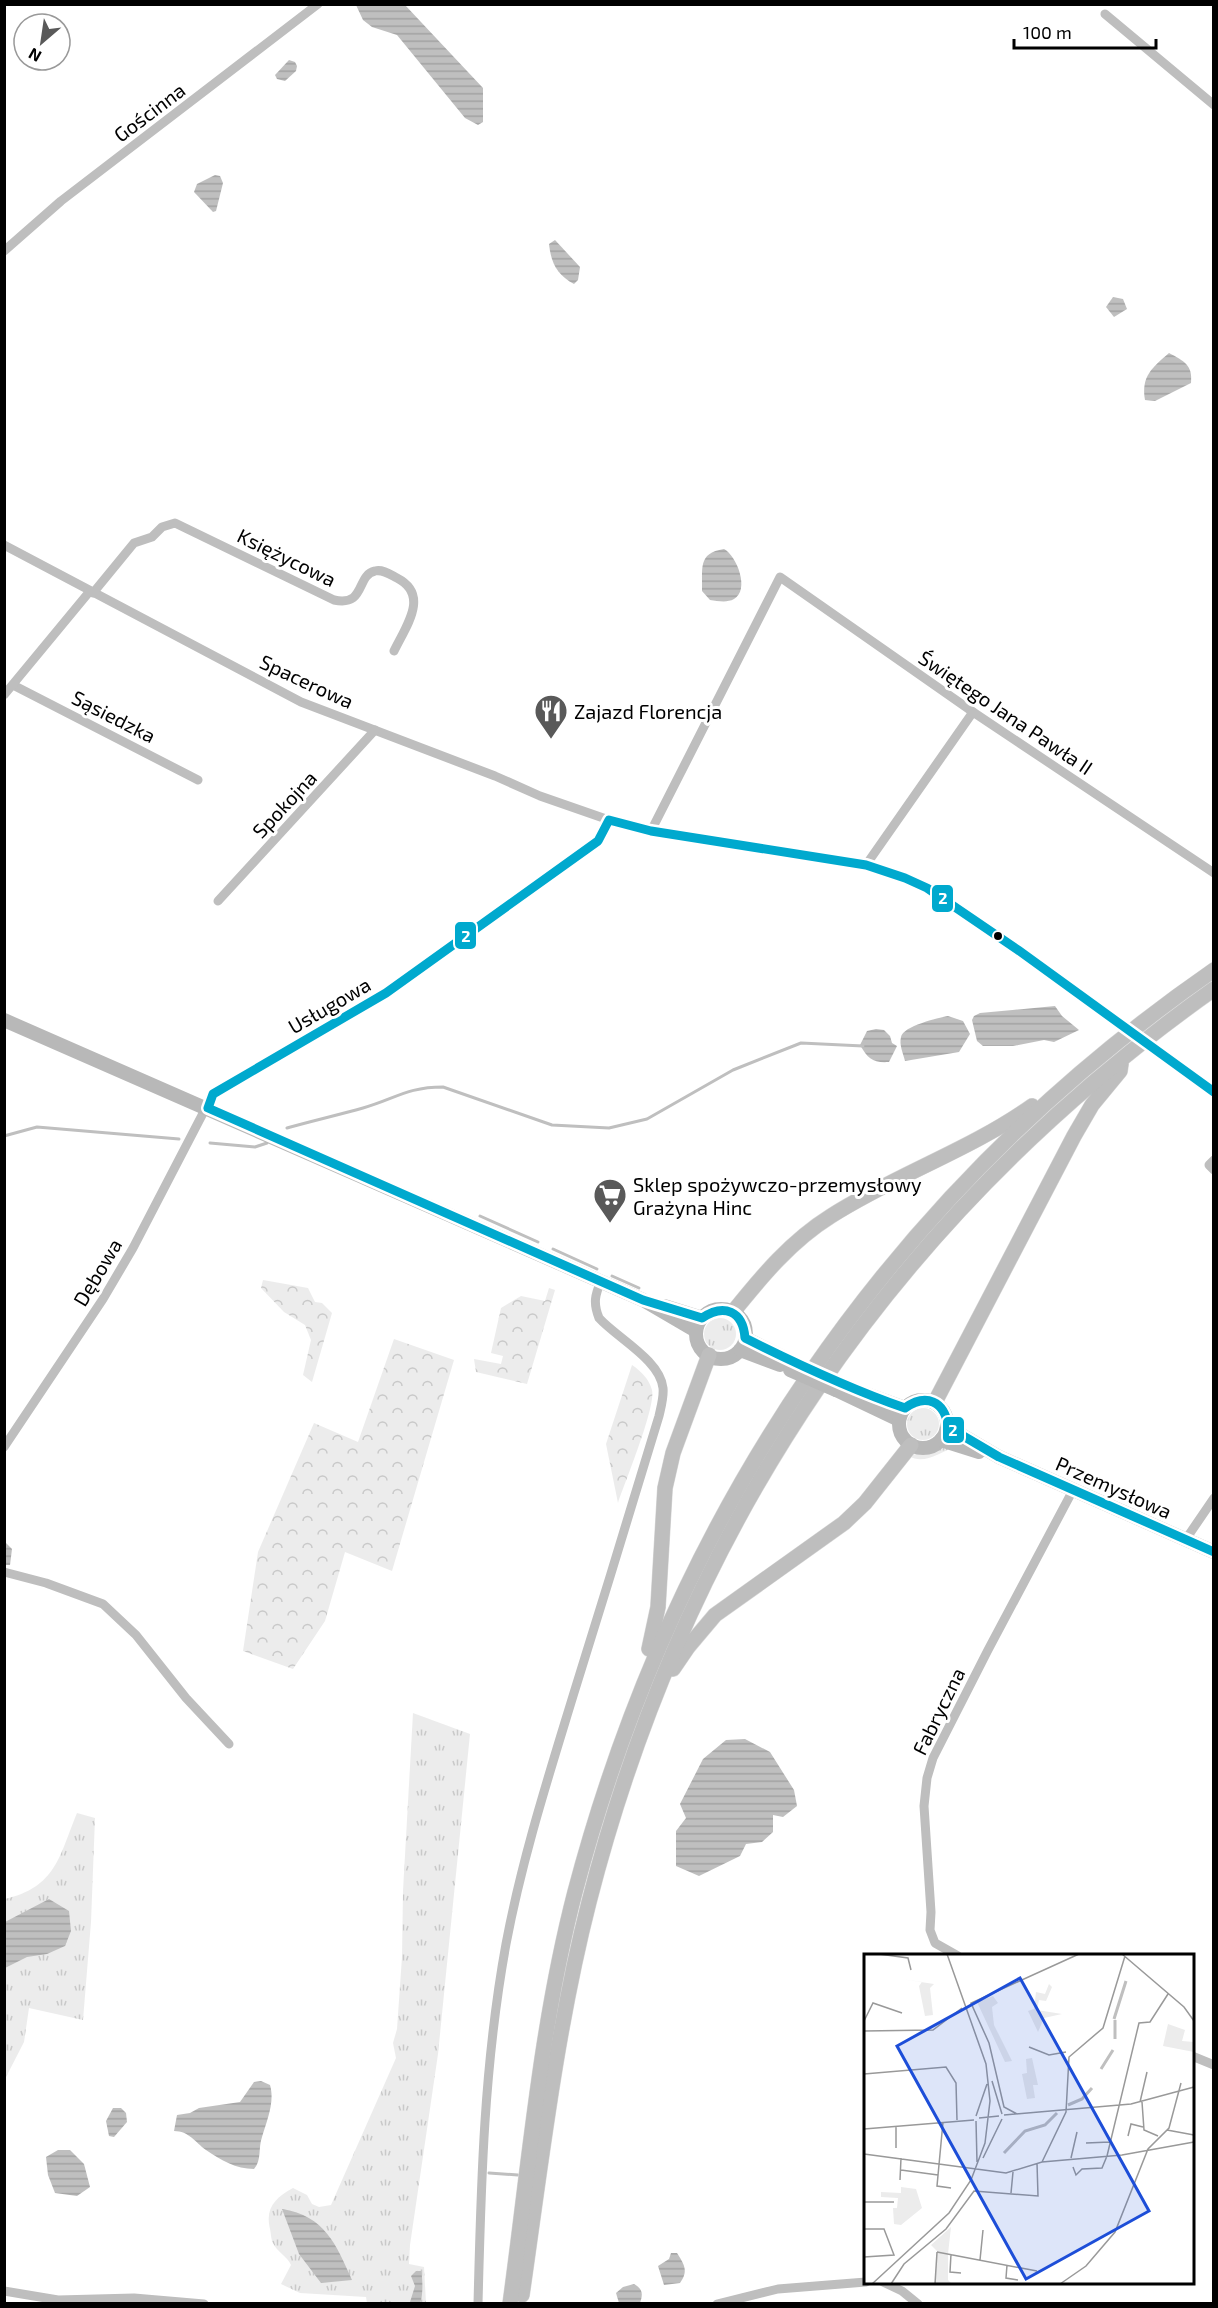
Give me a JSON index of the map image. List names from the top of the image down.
{
  "streets": {
    "main road": ["Przemysłowa"],
    "street": [
      "Gościnna",
      "Księżycowa",
      "Spacerowa",
      "Świętego Jana Pawła II",
      "Sąsiedzka",
      "Spokojna",
      "Usługowa",
      "Dębowa",
      "Fabryczna"
    ]
  },
  "crossings": [
    ["Księżycowa", "Spacerowa"],
    ["Spacerowa", "Świętego Jana Pawła II"],
    ["Spacerowa", "Spokojna"],
    ["Spacerowa", "Usługowa"],
    ["Usługowa", "Dębowa"],
    ["Przemysłowa", "Fabryczna"]
  ],
  "places": {
    "restaurant": ["Zajazd Florencja"],
    "supermarket": ["Sklep spożywczo-przemysłowy Grażyna Hinc"]
  },
  "lines": ["transit line 2"],
  "scale_bar": "100 m",
  "north": "bottom left"
}
